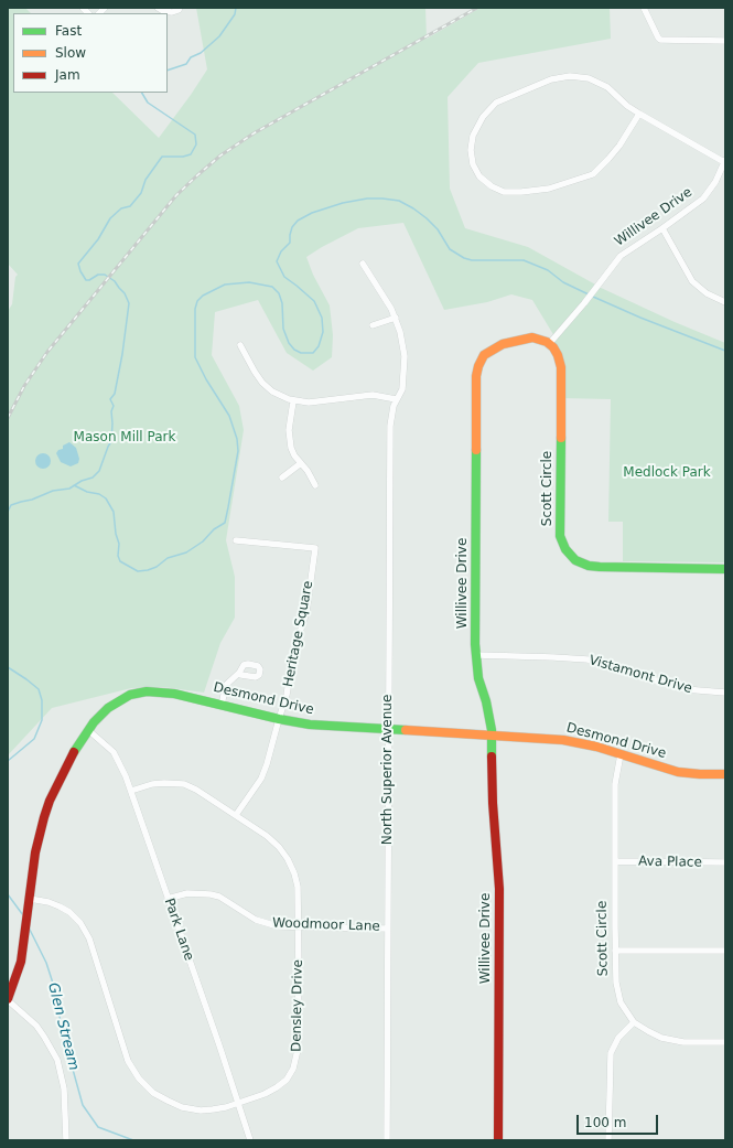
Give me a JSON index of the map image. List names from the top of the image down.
{
  "streets": {
    "street": [
      "Willivee Drive",
      "Scott Circle",
      "Heritage Square",
      "Vistamont Drive",
      "Desmond Drive",
      "North Superior Avenue",
      "Ava Place",
      "Woodmoor Lane",
      "Park Lane",
      "Densley Drive"
    ]
  },
  "crossings": [
    ["Willivee Drive", "Scott Circle"],
    ["Willivee Drive", "Vistamont Drive"],
    ["Willivee Drive", "Desmond Drive"],
    ["Scott Circle", "Desmond Drive"],
    ["Scott Circle", "Ava Place"],
    ["Heritage Square", "Desmond Drive"],
    ["Desmond Drive", "North Superior Avenue"],
    ["Desmond Drive", "Park Lane"],
    ["Desmond Drive", "Densley Drive"],
    ["North Superior Avenue", "Woodmoor Lane"],
    ["Woodmoor Lane", "Park Lane"],
    ["Woodmoor Lane", "Densley Drive"],
    ["Park Lane", "Densley Drive"]
  ],
  "water": ["Glen Stream"],
  "parks": ["Mason Mill Park", "Medlock Park"],
  "legend": ["Fast", "Slow", "Jam"],
  "scale_bar": "100 m"
}
